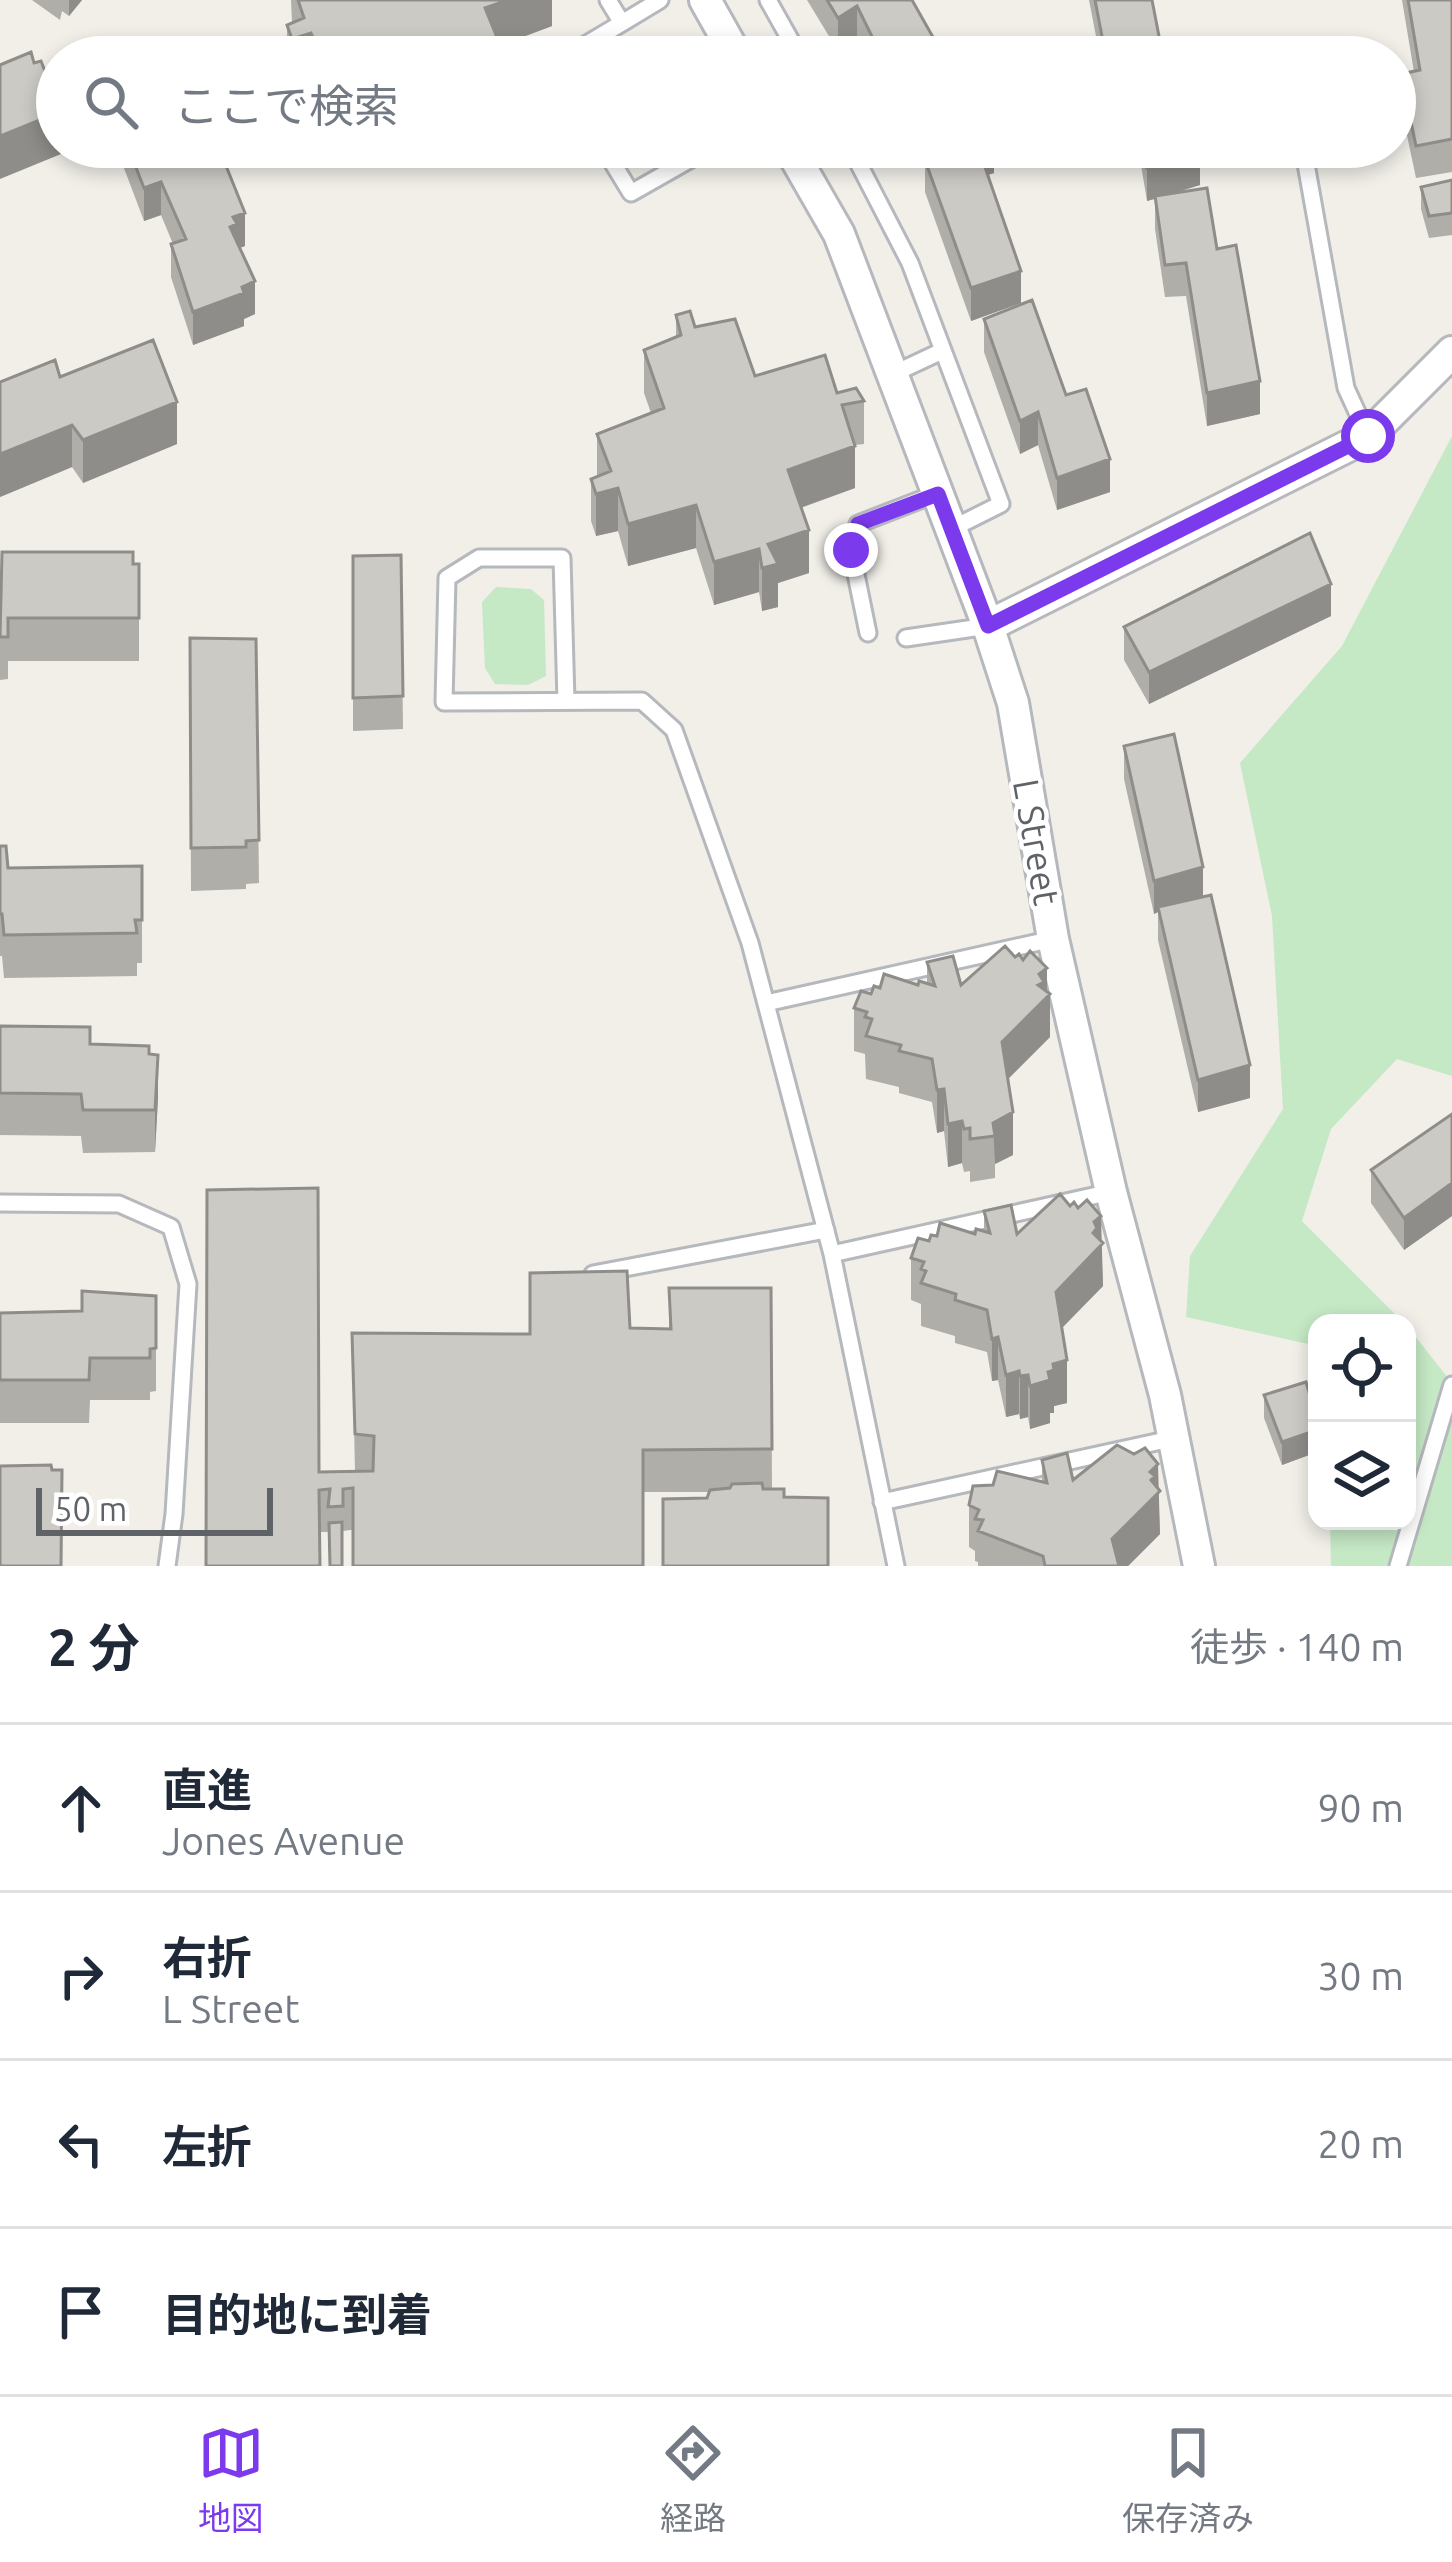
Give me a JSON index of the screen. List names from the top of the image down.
{
  "streets": {
    "street": ["L Street"]
  },
  "scale_bar": "50 m",
  "page": {
    "search": "ここで検索",
    "scale": "50 m",
    "heading": ["2 分", "徒歩 · 140 m"],
    "list": [
      ["直進", "Jones Avenue", "90 m"],
      ["右折", "L Street", "30 m"],
      ["左折", "20 m"],
      "目的地に到着"
    ],
    "nav": ["地図", "経路", "保存済み"]
  }
}
